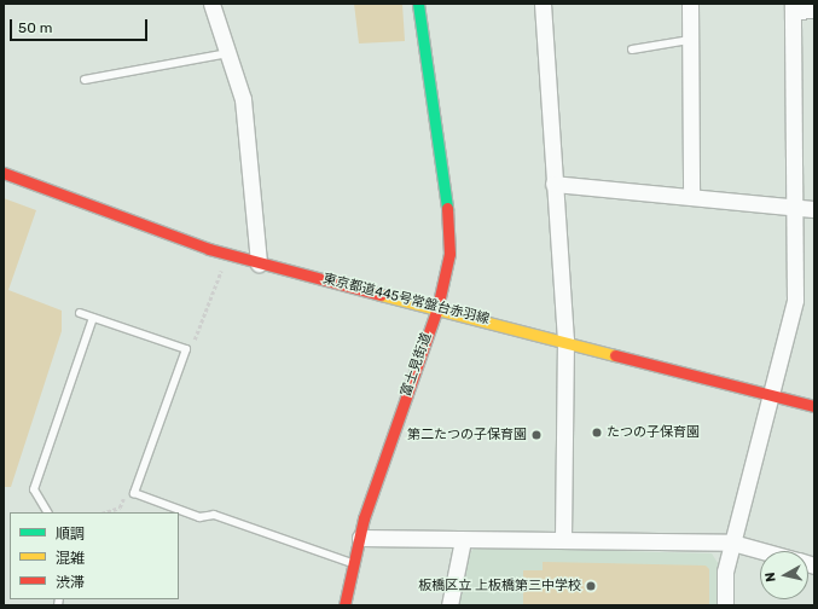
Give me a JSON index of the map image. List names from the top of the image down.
{
  "streets": {
    "main road": ["東京都道445号常盤台赤羽線", "富士見街道"]
  },
  "crossings": [
    ["東京都道445号常盤台赤羽線", "富士見街道"]
  ],
  "places": ["たつの子保育園", "第二たつの子保育園", "板橋区立 上板橋第三中学校"],
  "legend": ["順調", "混雑", "渋滞"],
  "scale_bar": "50 m",
  "north": "left"
}
